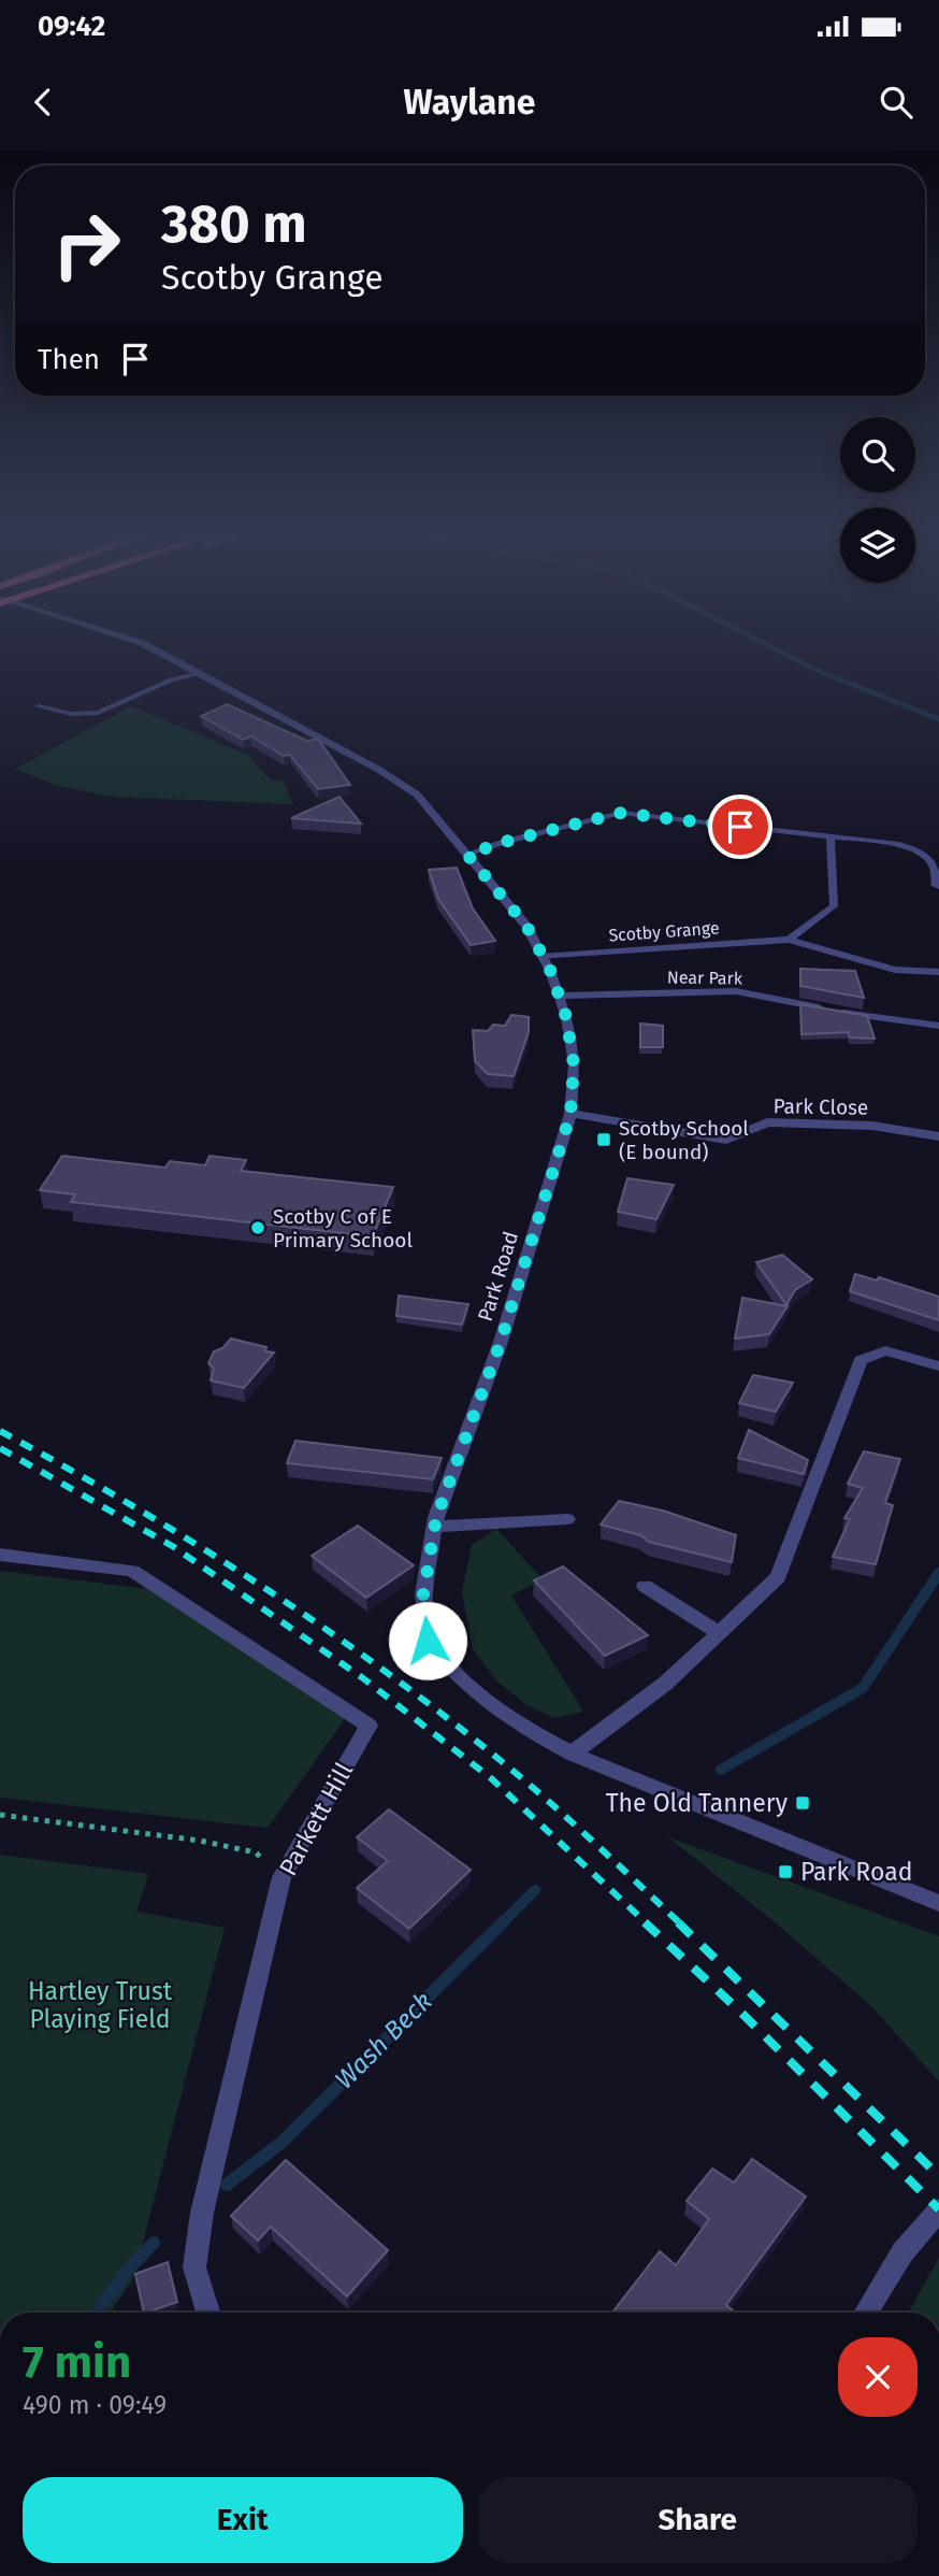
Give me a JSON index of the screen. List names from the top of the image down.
{
  "streets": {
    "street": [
      "Near Park",
      "Park Close",
      "Park Road",
      "Parkett Hill"
    ],
    "lane": ["Scotby Grange"]
  },
  "crossings": [
    ["Scotby Grange", "Park Road"],
    ["Near Park", "Park Road"],
    ["Park Close", "Park Road"]
  ],
  "water": ["Wash Beck"],
  "parks": ["Hartley Trust Playing Field"],
  "places": {
    "transit": ["Scotby School (E bound)", "The Old Tannery", "Park Road"],
    "other": ["Scotby C of E Primary School"]
  },
  "page": {
    "status": "09:42",
    "header": "Waylane",
    "turn": ["380 m", "Scotby Grange"],
    "then": "Then",
    "heading": ["7 min", "490 m · 09:49"],
    "buttons": ["Exit", "Share"]
  }
}
